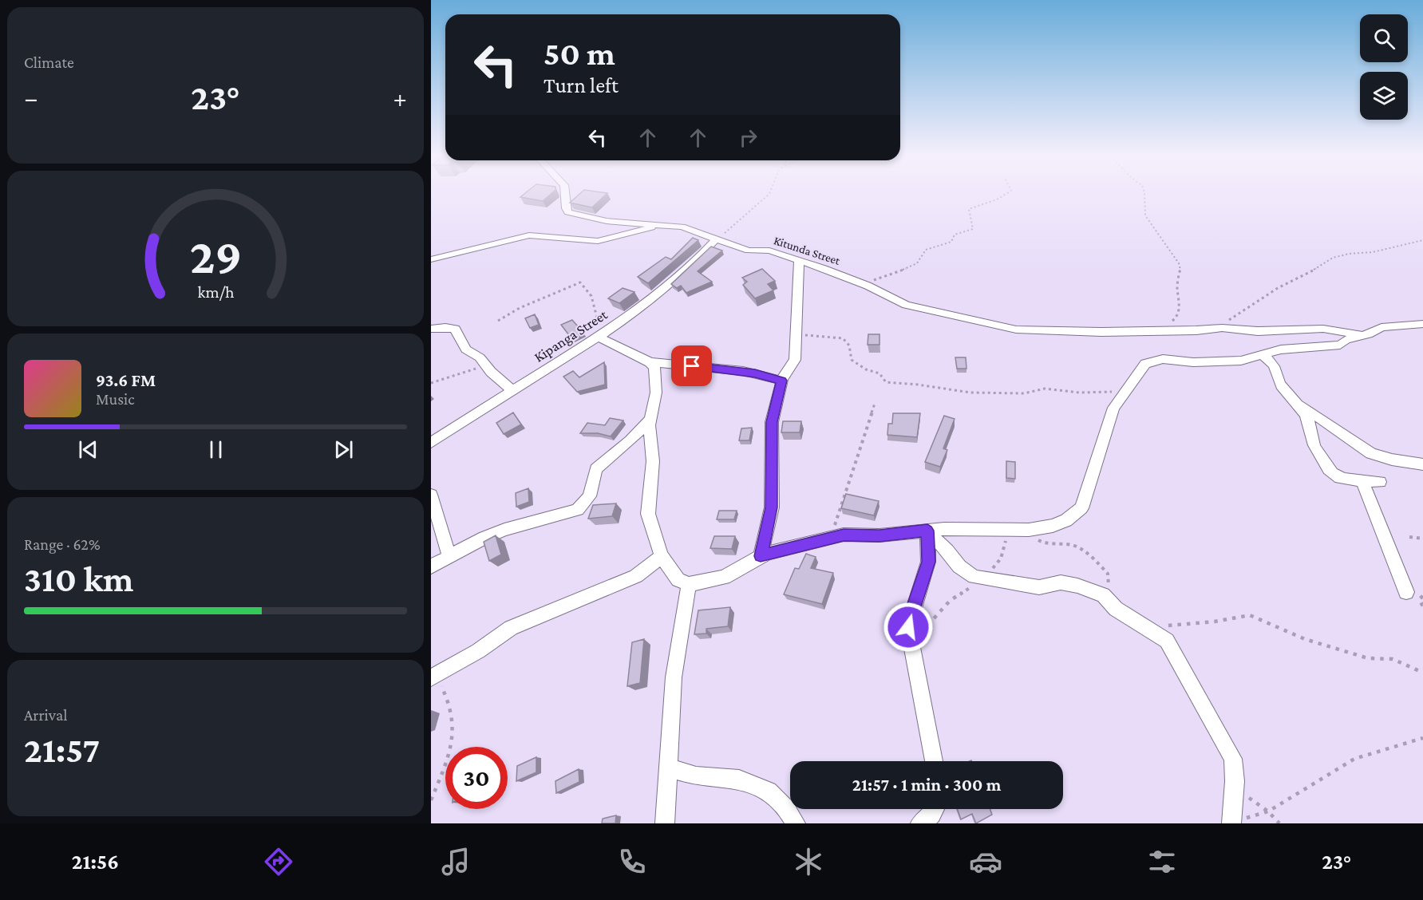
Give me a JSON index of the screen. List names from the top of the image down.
{
  "streets": {
    "street": ["Kitunda Street", "Kipanga Street"]
  },
  "crossings": [
    ["Kitunda Street", "Kipanga Street"]
  ],
  "page": {
    "tile": [
      "Climate",
      ["Range · 62%", "310 km"],
      ["Arrival", "21:57"]
    ],
    "turn": ["50 m", "Turn left"],
    "heat": ["−", "23°", "+"],
    "song": ["93.6 FM", "Music"],
    "limit": "30",
    "trip": "21:57 · 1 min · 300 m",
    "tabs": ["21:56", "23°"],
    "gauge": ["29", "km/h"]
  }
}
